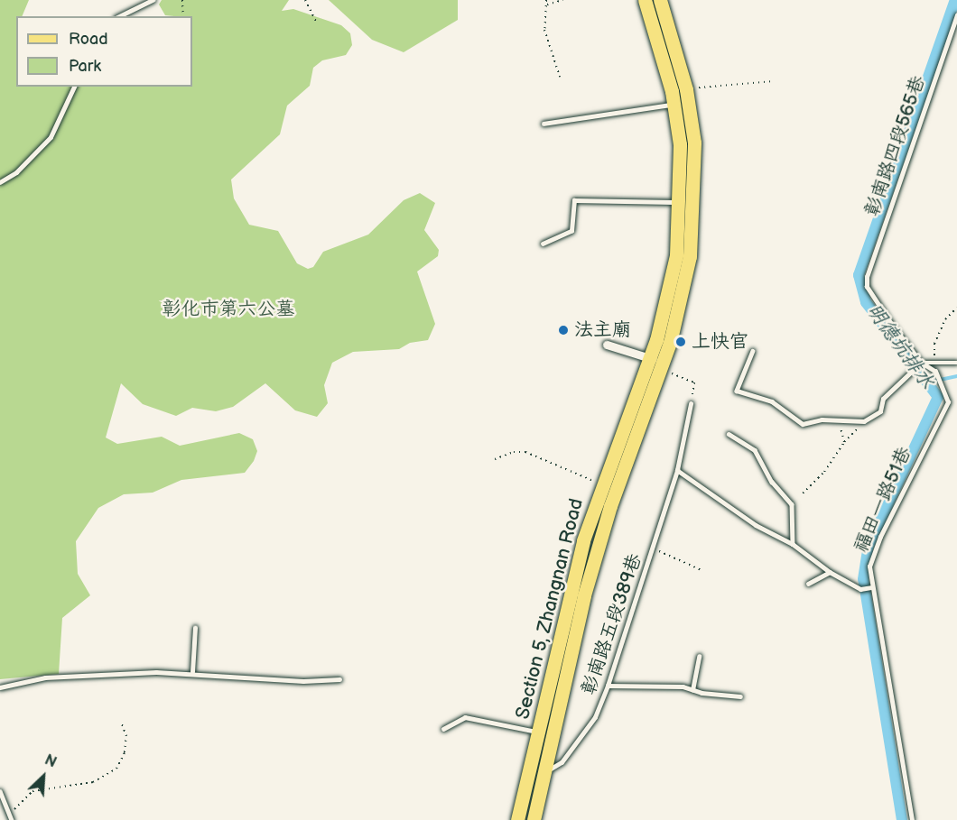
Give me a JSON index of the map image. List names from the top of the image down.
{
  "streets": {
    "main road": ["Section 5, Zhangnan Road"],
    "lane": ["彰南路四段565巷", "福田一路51巷", "彰南路五段389巷"]
  },
  "crossings": [
    ["彰南路四段565巷", "福田一路51巷"],
    ["Section 5, Zhangnan Road", "彰南路五段389巷"]
  ],
  "water": ["明德坑排水"],
  "parks": ["彰化市第六公墓"],
  "places": ["法主廟", "上快官"],
  "legend": ["Road", "Park"],
  "north": "top right"
}
